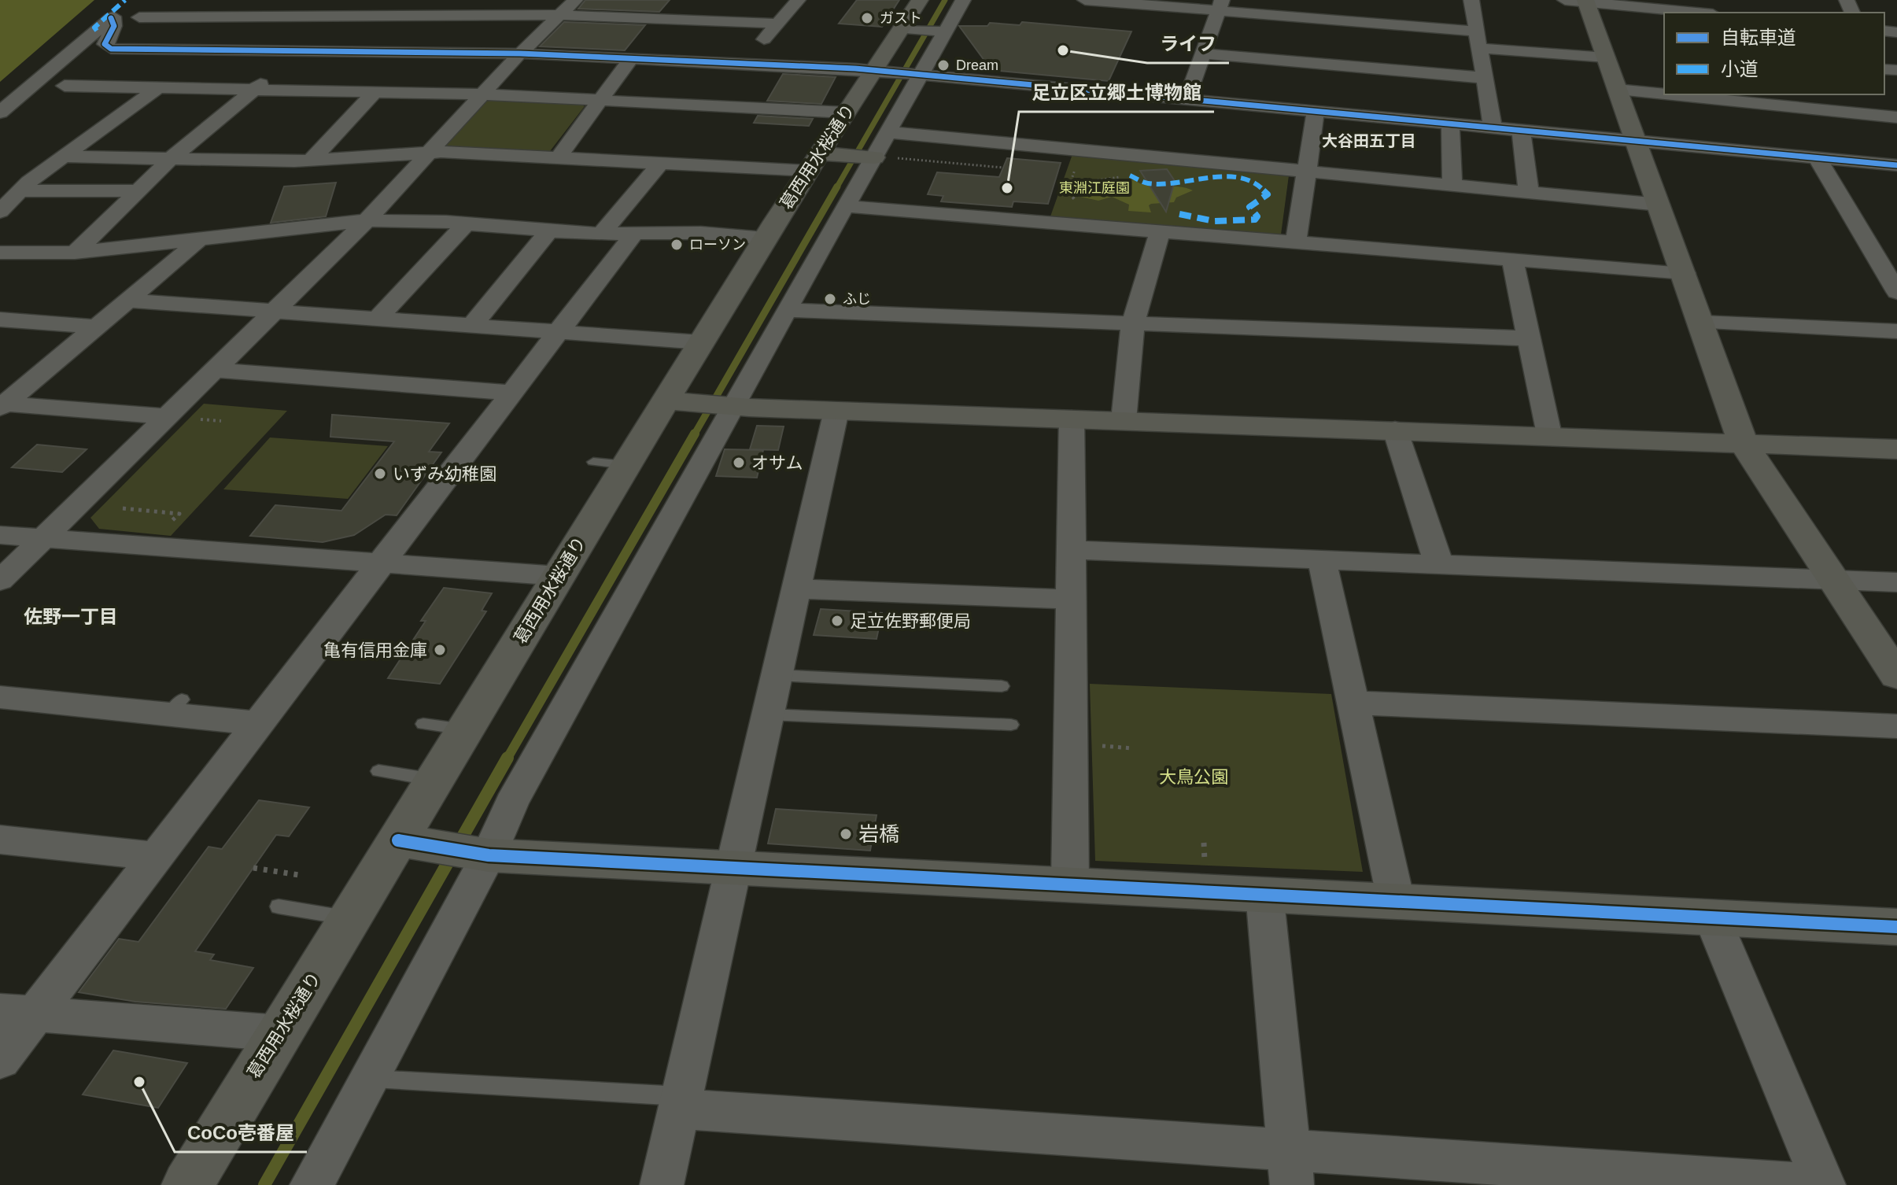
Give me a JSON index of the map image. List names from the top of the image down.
{
  "streets": {
    "street": ["葛西用水桜通り"]
  },
  "districts": ["大谷田五丁目", "佐野一丁目"],
  "parks": ["東淵江庭園", "大鳥公園"],
  "places": [
    "ガスト",
    "ライフ",
    "Dream",
    "足立区立郷土博物館",
    "ローソン",
    "ふじ",
    "オサム",
    "いずみ幼稚園",
    "足立佐野郵便局",
    "亀有信用金庫",
    "岩橋",
    "CoCo壱番屋"
  ],
  "legend": ["自転車道", "小道"]
}
